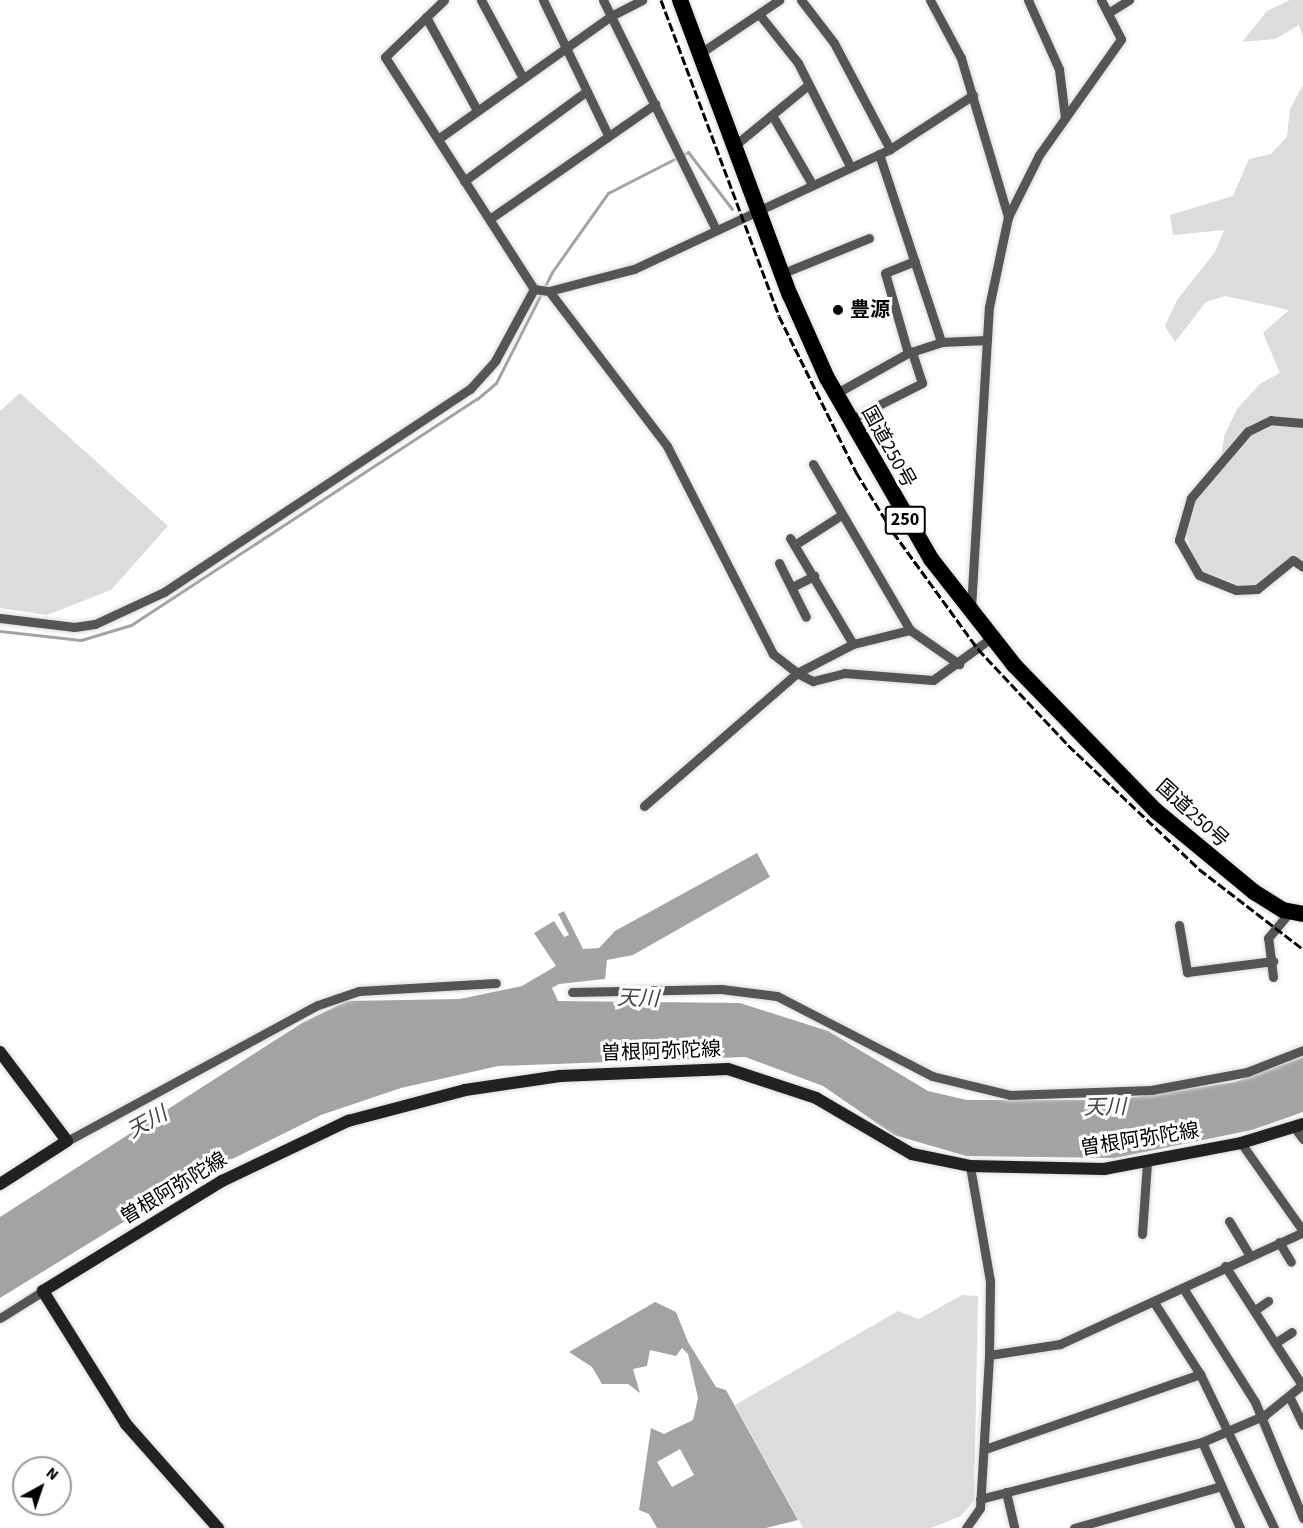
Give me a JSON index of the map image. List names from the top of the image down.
{
  "streets": {
    "highway": ["国道250号", "250"],
    "main road": ["曽根阿弥陀線"]
  },
  "water": ["天川"],
  "places": ["豊源"],
  "north": "top right"
}
